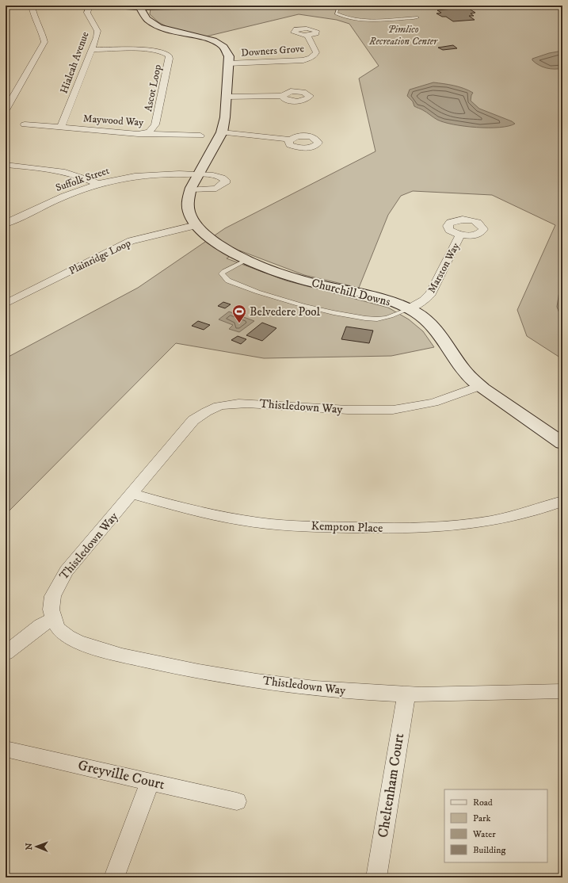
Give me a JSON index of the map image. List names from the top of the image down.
{
  "streets": {
    "street": [
      "Downers Grove",
      "Hialeah Avenue",
      "Ascot Loop",
      "Maywood Way",
      "Suffolk Street",
      "Plainridge Loop",
      "Marston Way",
      "Churchill Downs",
      "Thistledown Way",
      "Kempton Place",
      "Greyville Court",
      "Cheltenham Court"
    ]
  },
  "crossings": [
    ["Downers Grove", "Churchill Downs"],
    ["Hialeah Avenue", "Ascot Loop"],
    ["Hialeah Avenue", "Maywood Way"],
    ["Ascot Loop", "Maywood Way"],
    ["Suffolk Street", "Churchill Downs"],
    ["Plainridge Loop", "Churchill Downs"],
    ["Marston Way", "Churchill Downs"],
    ["Churchill Downs", "Thistledown Way"],
    ["Thistledown Way", "Kempton Place"],
    ["Thistledown Way", "Cheltenham Court"]
  ],
  "parks": ["Pimlico Recreation Center"],
  "places": {
    "sports": ["Belvedere Pool"]
  },
  "legend": [
    "Road",
    "Park",
    "Water",
    "Building"
  ],
  "north": "left"
}
